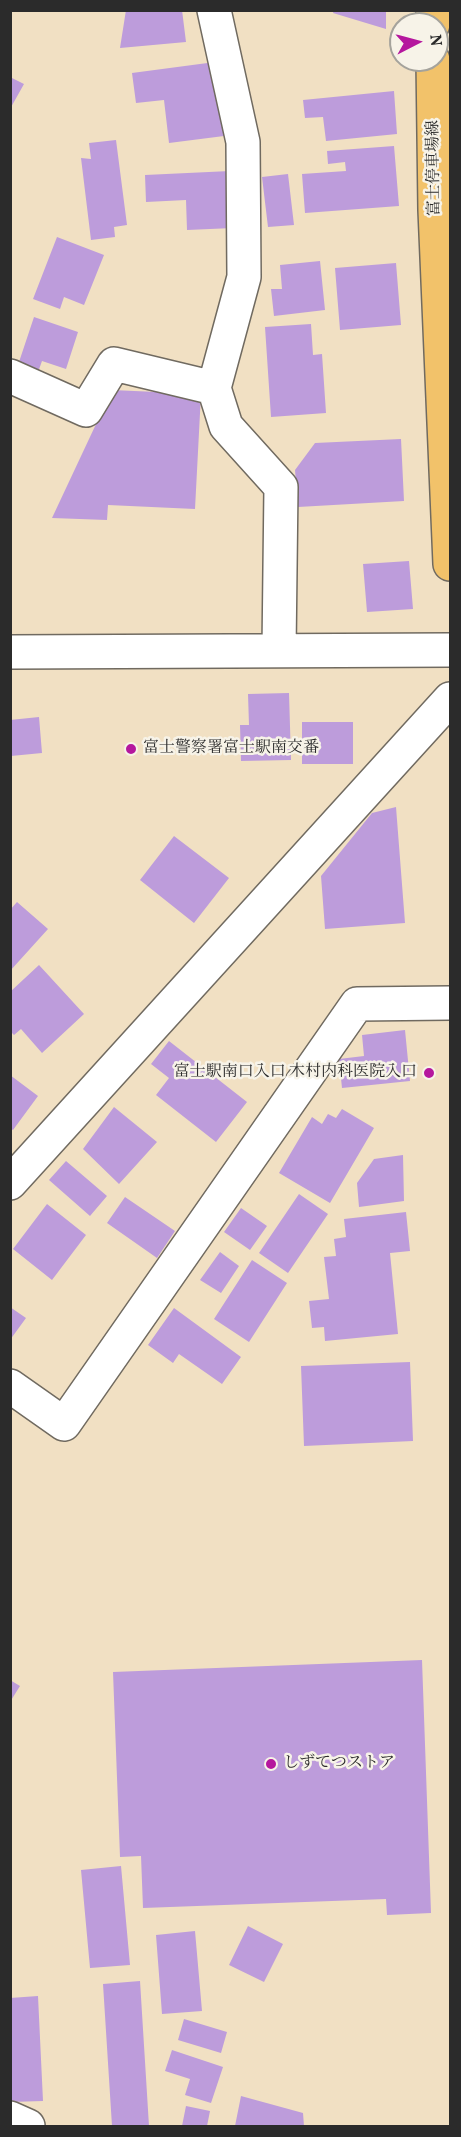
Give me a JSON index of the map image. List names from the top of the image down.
{
  "streets": {
    "main road": ["富士停車場線"]
  },
  "places": ["富士警察署富士駅南交番", "富士駅南口入口 木村内科医院入口", "しずてつストア"],
  "north": "right"
}
